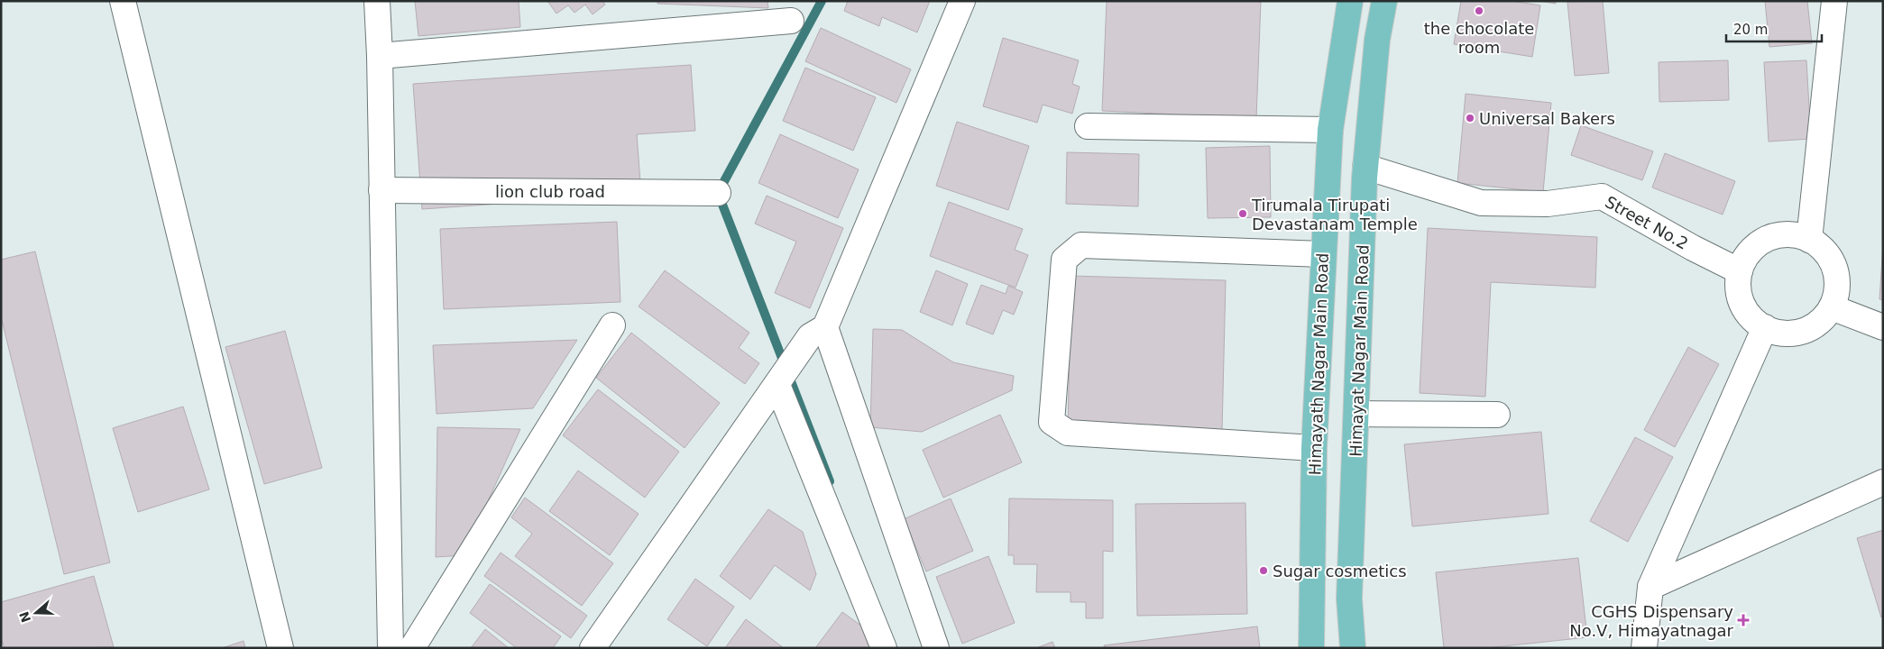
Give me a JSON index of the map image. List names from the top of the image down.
{
  "streets": {
    "main road": ["Himayat Nagar Main Road", "Himayath Nagar Main Road"],
    "street": ["lion club road", "Street No.2"]
  },
  "crossings": [
    ["Street No.2", "Himayat Nagar Main Road"]
  ],
  "places": {
    "other": [
      "the chocolate room",
      "Universal Bakers",
      "Tirumala Tirupati Devastanam Temple",
      "Sugar cosmetics"
    ],
    "health": ["CGHS Dispensary No.V, Himayatnagar"]
  },
  "scale_bar": "20 m",
  "north": "left"
}
